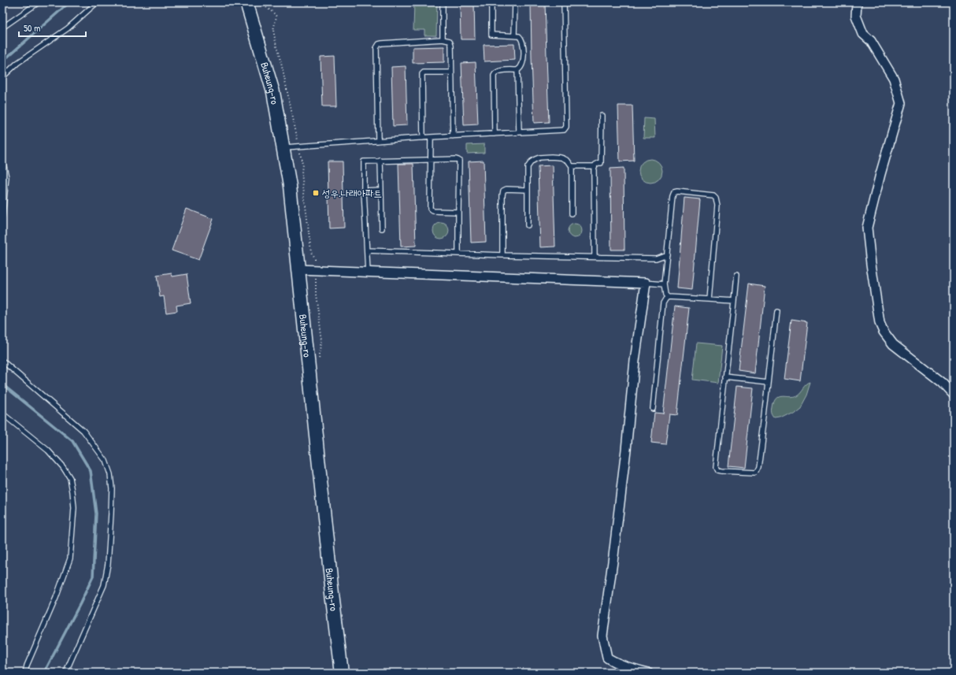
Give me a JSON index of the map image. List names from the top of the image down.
{
  "streets": {
    "main road": ["Buheung-ro"]
  },
  "places": {
    "transit": ["성우.나래아파트"]
  },
  "scale_bar": "50 m"
}
